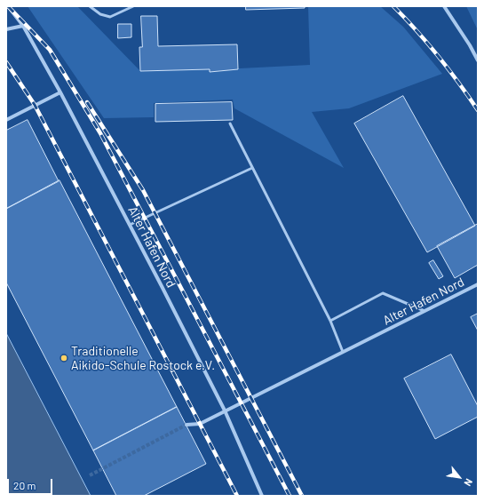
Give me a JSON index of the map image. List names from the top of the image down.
{
  "streets": {
    "street": ["Alter Hafen Nord"]
  },
  "places": ["Traditionelle Aikido-Schule Rostock e.V."],
  "scale_bar": "20 m",
  "north": "bottom right"
}
